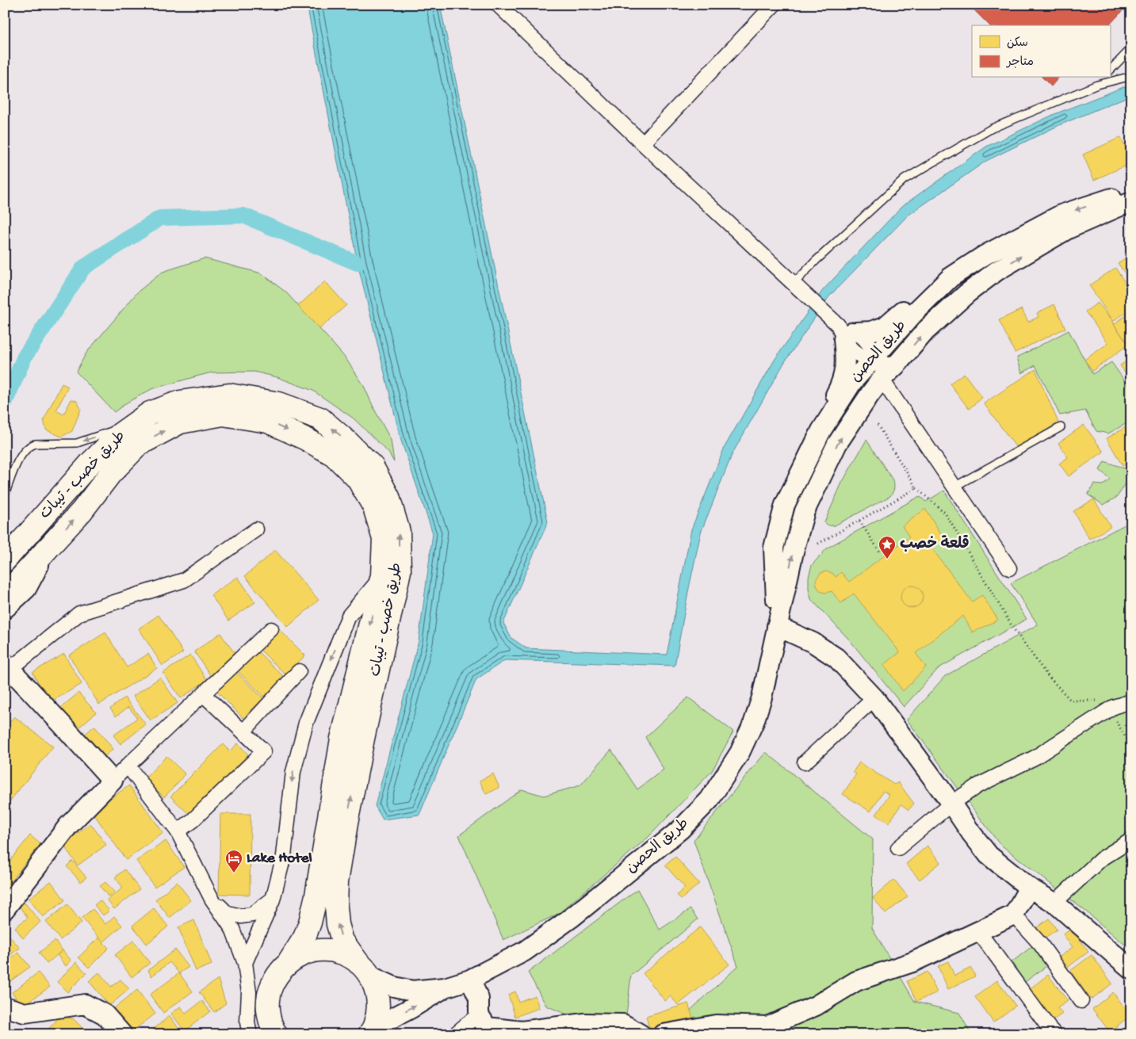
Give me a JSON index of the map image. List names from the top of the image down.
{
  "streets": {
    "highway": ["طريق خصب - تيبات"],
    "street": ["طريق الحصن"]
  },
  "crossings": [
    ["طريق الحصن", "طريق خصب - تيبات"]
  ],
  "places": {
    "place": ["قلعة خصب"],
    "hotel": ["Lake Hotel"]
  },
  "legend": ["سكن", "متاجر"]
}
